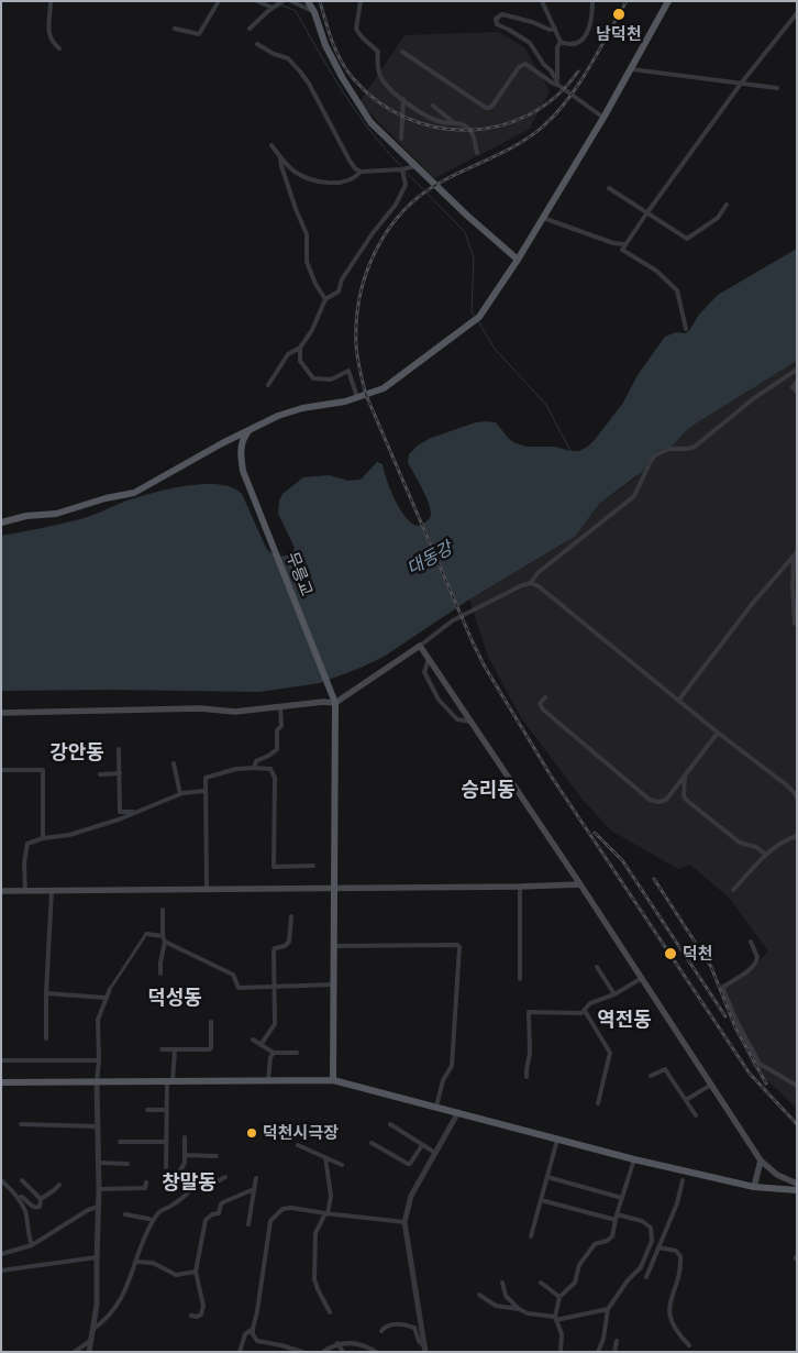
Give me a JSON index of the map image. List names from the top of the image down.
{
  "streets": {
    "main road": ["무릉교"]
  },
  "districts": [
    "강안동",
    "승리동",
    "덕성동",
    "역전동",
    "창말동"
  ],
  "water": ["대동강"],
  "places": ["남덕천", "덕천", "덕천시극장"]
}
